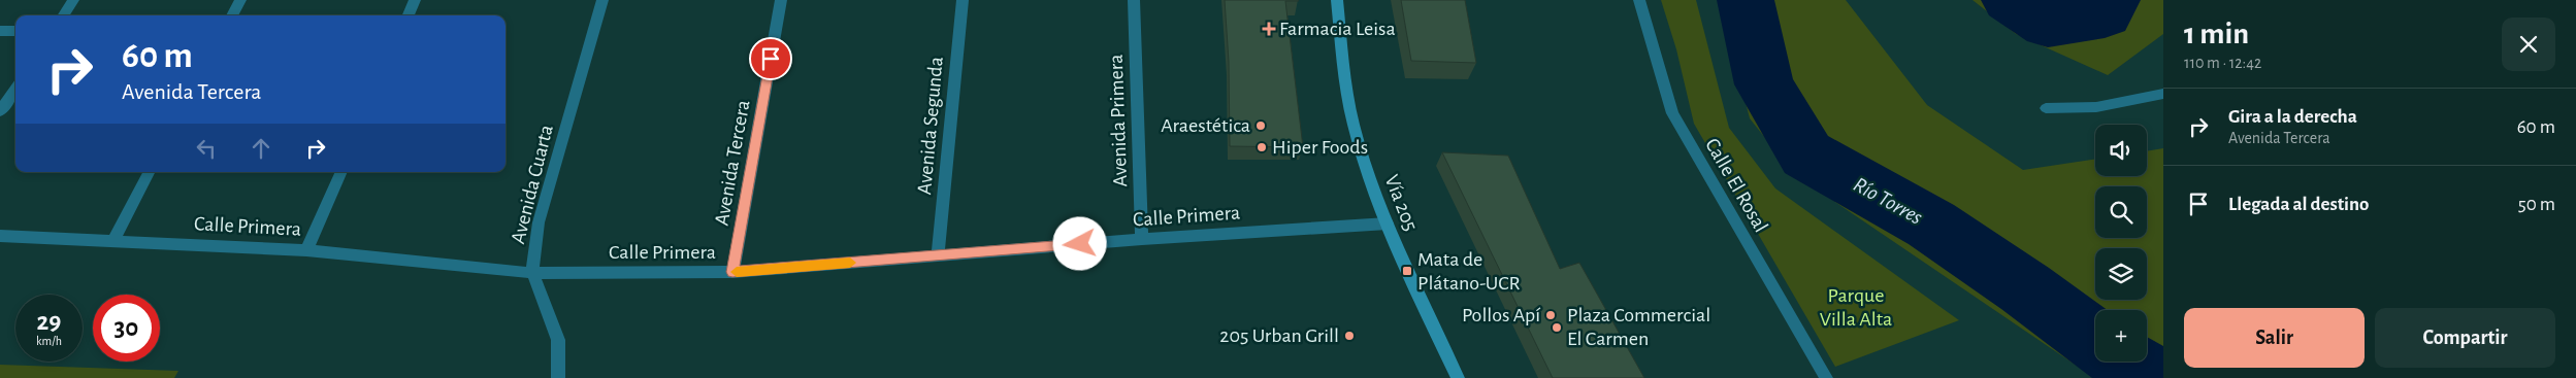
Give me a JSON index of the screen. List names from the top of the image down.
{
  "streets": {
    "main road": ["Vía 205"],
    "street": [
      "Avenida Primera",
      "Avenida Segunda",
      "Avenida Tercera",
      "Avenida Cuarta",
      "Calle El Rosal",
      "Calle Primera"
    ]
  },
  "crossings": [
    ["Avenida Primera", "Calle Primera"],
    ["Avenida Segunda", "Calle Primera"],
    ["Avenida Tercera", "Calle Primera"],
    ["Avenida Cuarta", "Calle Primera"],
    ["Vía 205", "Calle Primera"]
  ],
  "water": ["Río Torres"],
  "parks": ["Parque Villa Alta"],
  "places": {
    "health": ["Farmacia Leisa"],
    "other": [
      "Araestética",
      "Hiper Foods",
      "Pollos Apí",
      "Plaza Commercial El Carmen",
      "205 Urban Grill"
    ],
    "transit": ["Mata de Plátano-UCR"]
  },
  "page": {
    "heading": ["1 min", "110 m · 12:42"],
    "turn": ["60 m", "Avenida Tercera"],
    "list": [
      {
        "name": "Gira a la derecha",
        "note": "Avenida Tercera",
        "value": "60 m"
      },
      {
        "name": "Llegada al destino",
        "value": "50 m"
      }
    ],
    "map_buttons": "+",
    "speed": "29 km/h",
    "limit": "30",
    "buttons": ["Salir", "Compartir"]
  }
}
